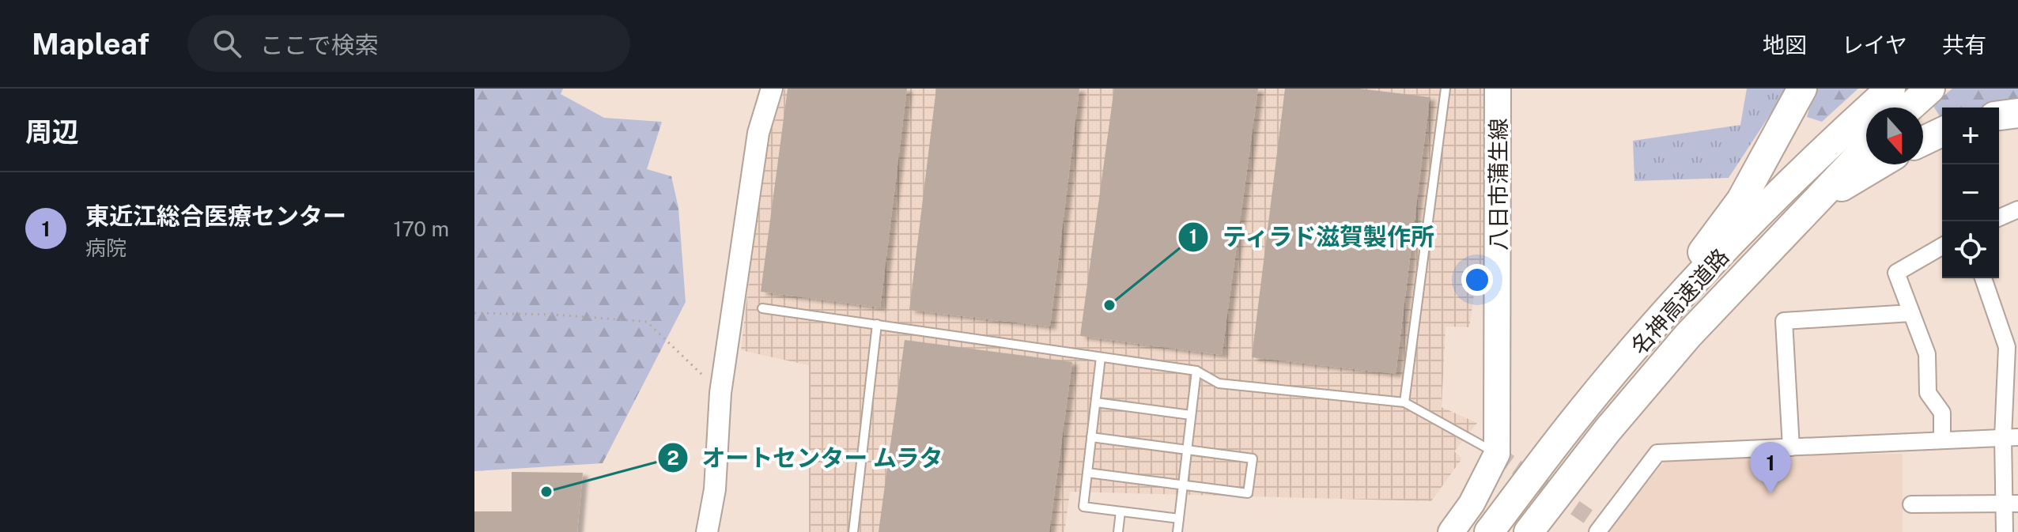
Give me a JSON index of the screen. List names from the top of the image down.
{
  "streets": {
    "highway": ["名神高速道路"],
    "main road": ["八日市蒲生線"]
  },
  "places": ["ティラド滋賀製作所", "オートセンター ムラタ"],
  "north": "bottom",
  "page": {
    "header": "Mapleaf",
    "search": "ここで検索",
    "nav": ["地図", "レイヤ", "共有"],
    "heading": "周辺",
    "map_buttons": ["+", "−"],
    "list": [
      {
        "mark": "1",
        "name": "東近江総合医療センター",
        "note": "病院",
        "value": "170 m"
      }
    ],
    "pins": "1"
  }
}
